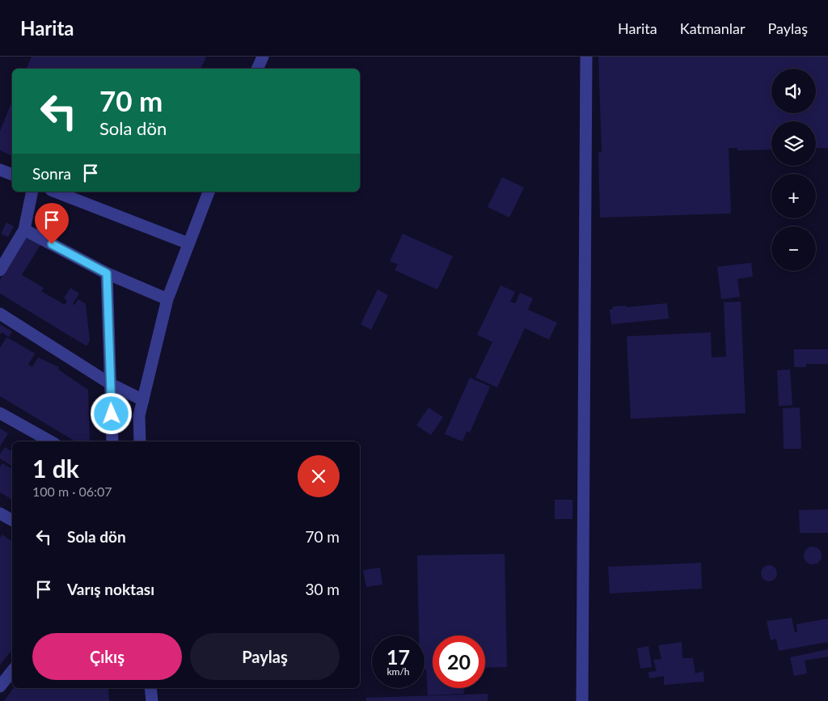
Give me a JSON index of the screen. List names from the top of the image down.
{
  "page": {
    "header": "Harita",
    "nav": ["Harita", "Katmanlar", "Paylaş"],
    "map_buttons": ["+", "−"],
    "turn": ["70 m", "Sola dön"],
    "then": "Sonra",
    "heading": ["1 dk", "100 m · 06:07"],
    "list": [
      {
        "name": "Sola dön",
        "value": "70 m"
      },
      {
        "name": "Varış noktası",
        "value": "30 m"
      }
    ],
    "buttons": ["Çıkış", "Paylaş"],
    "speed": "17 km/h",
    "limit": "20"
  }
}
